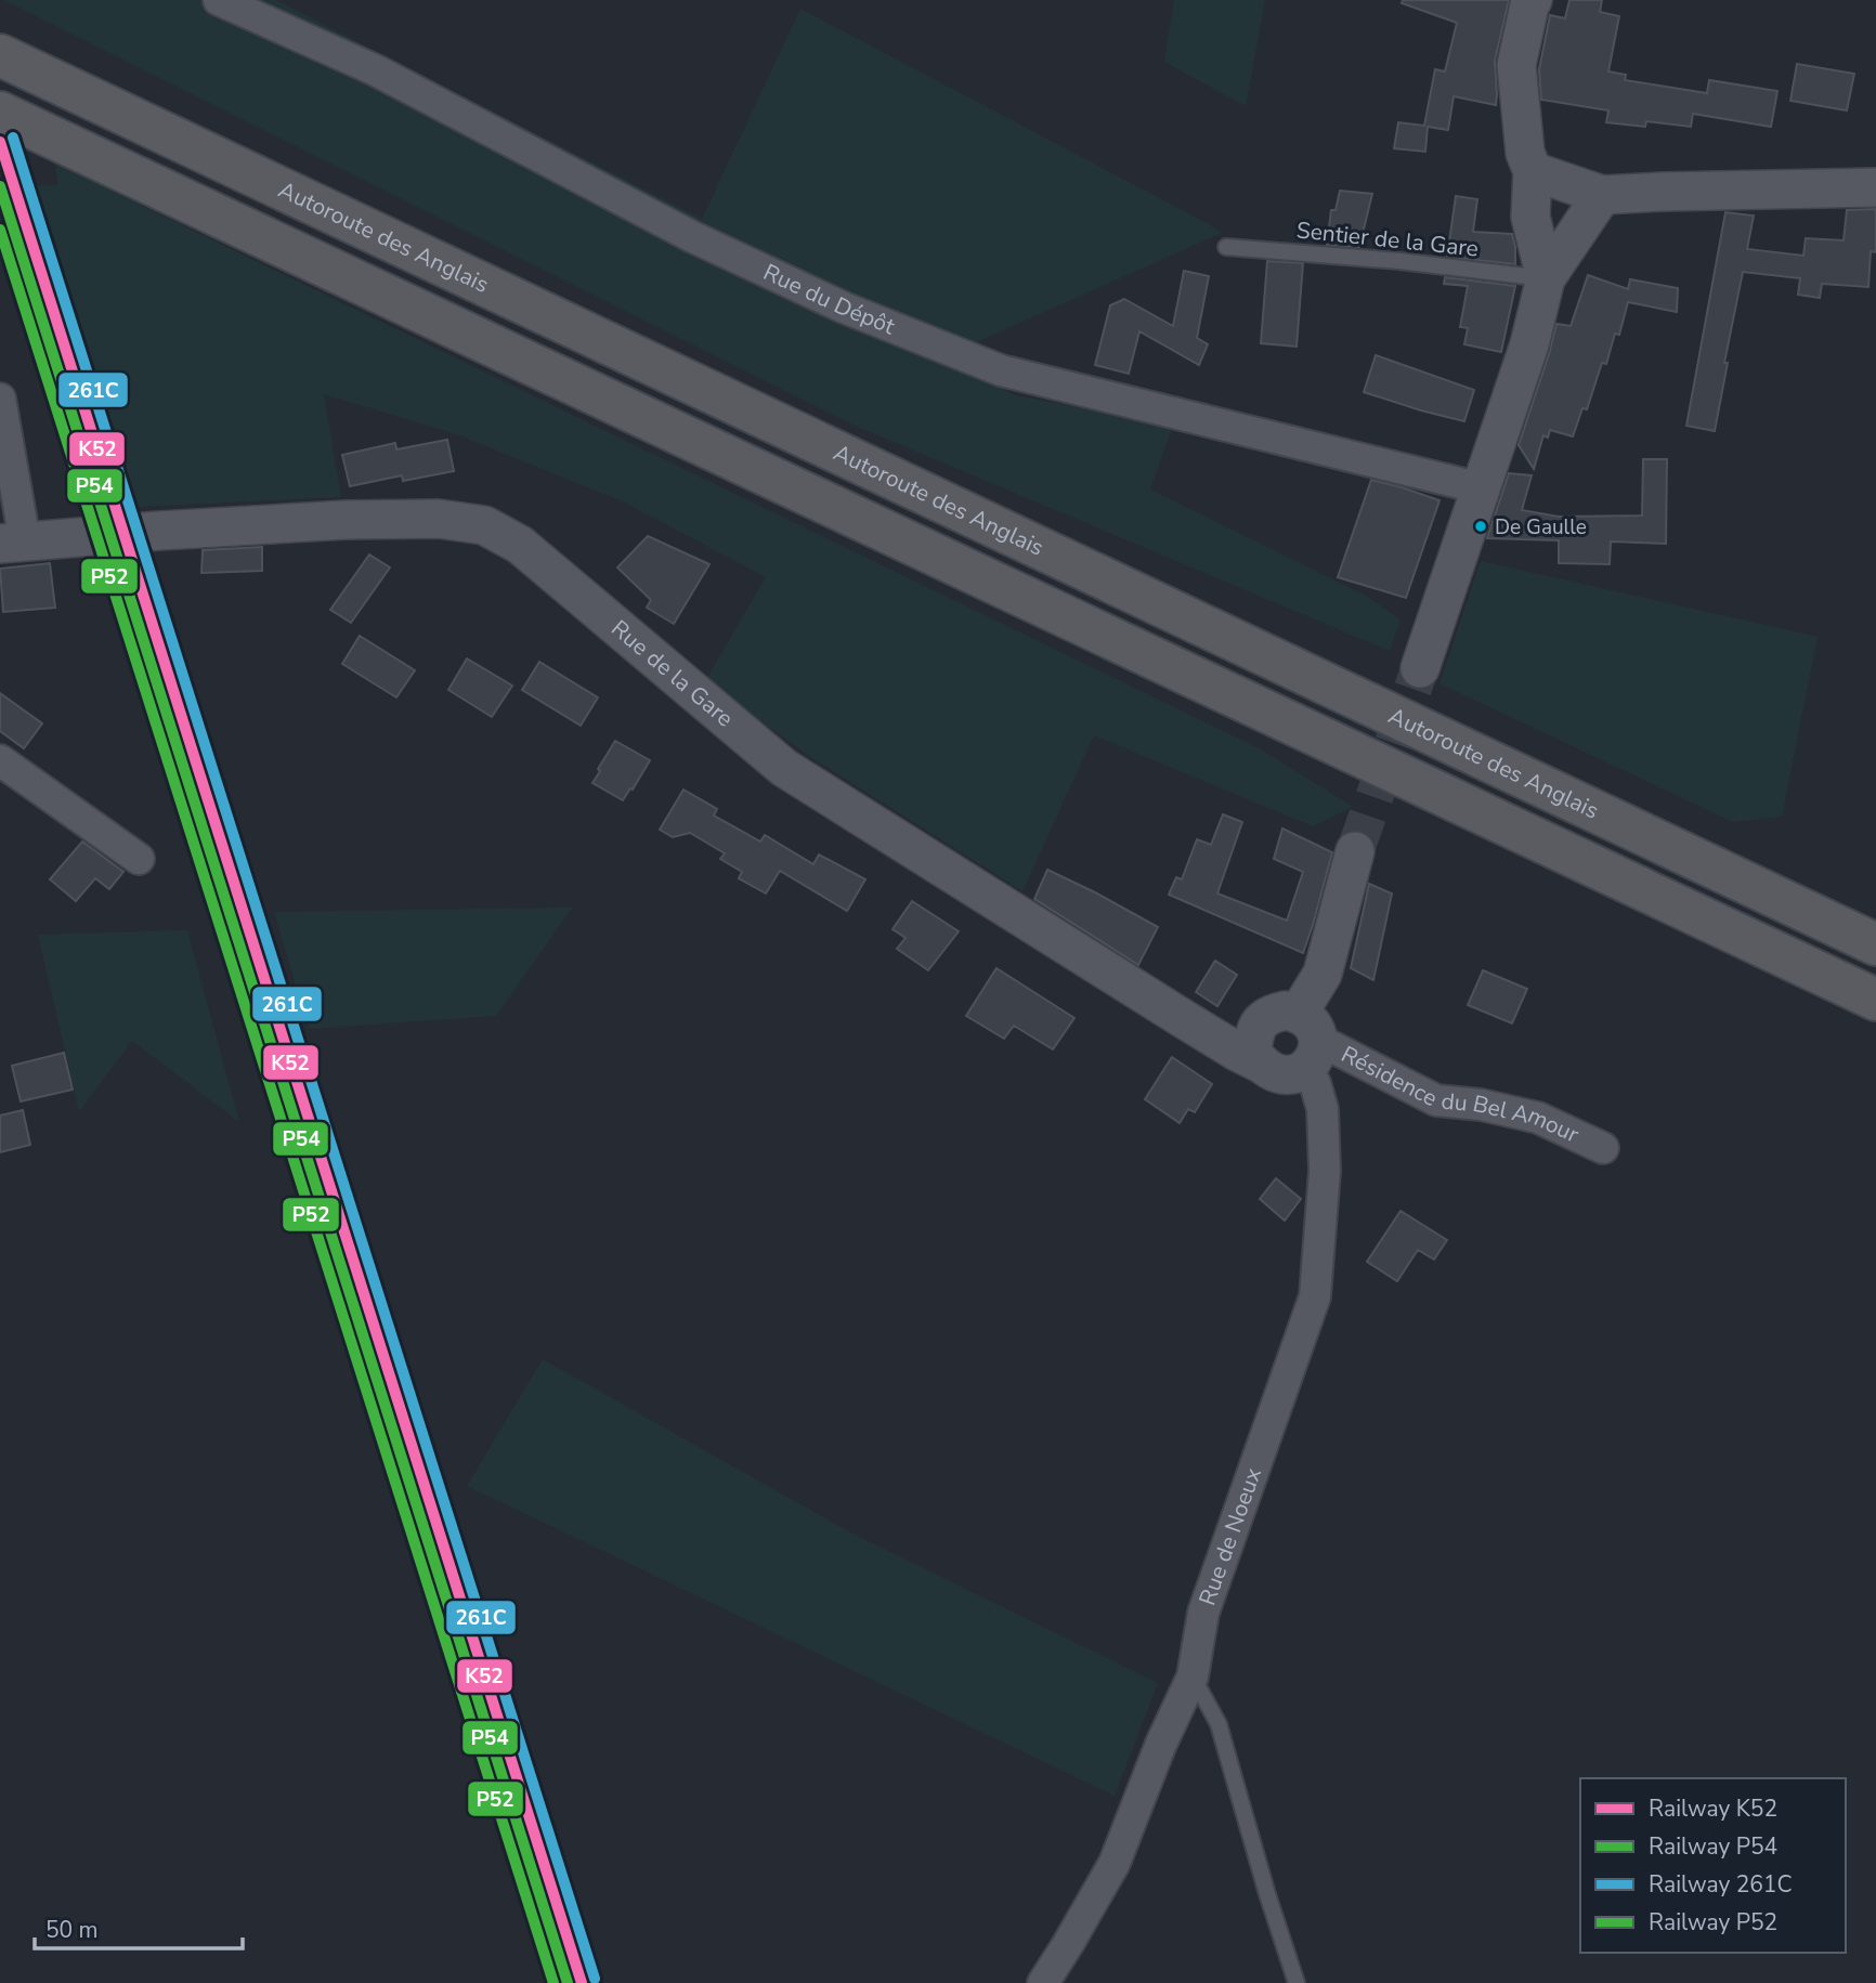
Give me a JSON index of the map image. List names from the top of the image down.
{
  "streets": {
    "highway": ["Autoroute des Anglais"],
    "street": [
      "Rue du Dépôt",
      "Rue de la Gare",
      "Résidence du Bel Amour",
      "Rue de Noeux"
    ],
    "lane": ["Sentier de la Gare"]
  },
  "crossings": [
    ["Rue de la Gare", "Résidence du Bel Amour"],
    ["Rue de la Gare", "Rue de Noeux"],
    ["Résidence du Bel Amour", "Rue de Noeux"]
  ],
  "places": ["De Gaulle"],
  "lines": [
    "rail line 261C",
    "rail line K52",
    "rail line P54",
    "rail line P52"
  ],
  "legend": [
    "Railway K52",
    "Railway P54",
    "Railway 261C",
    "Railway P52"
  ],
  "scale_bar": "50 m"
}
